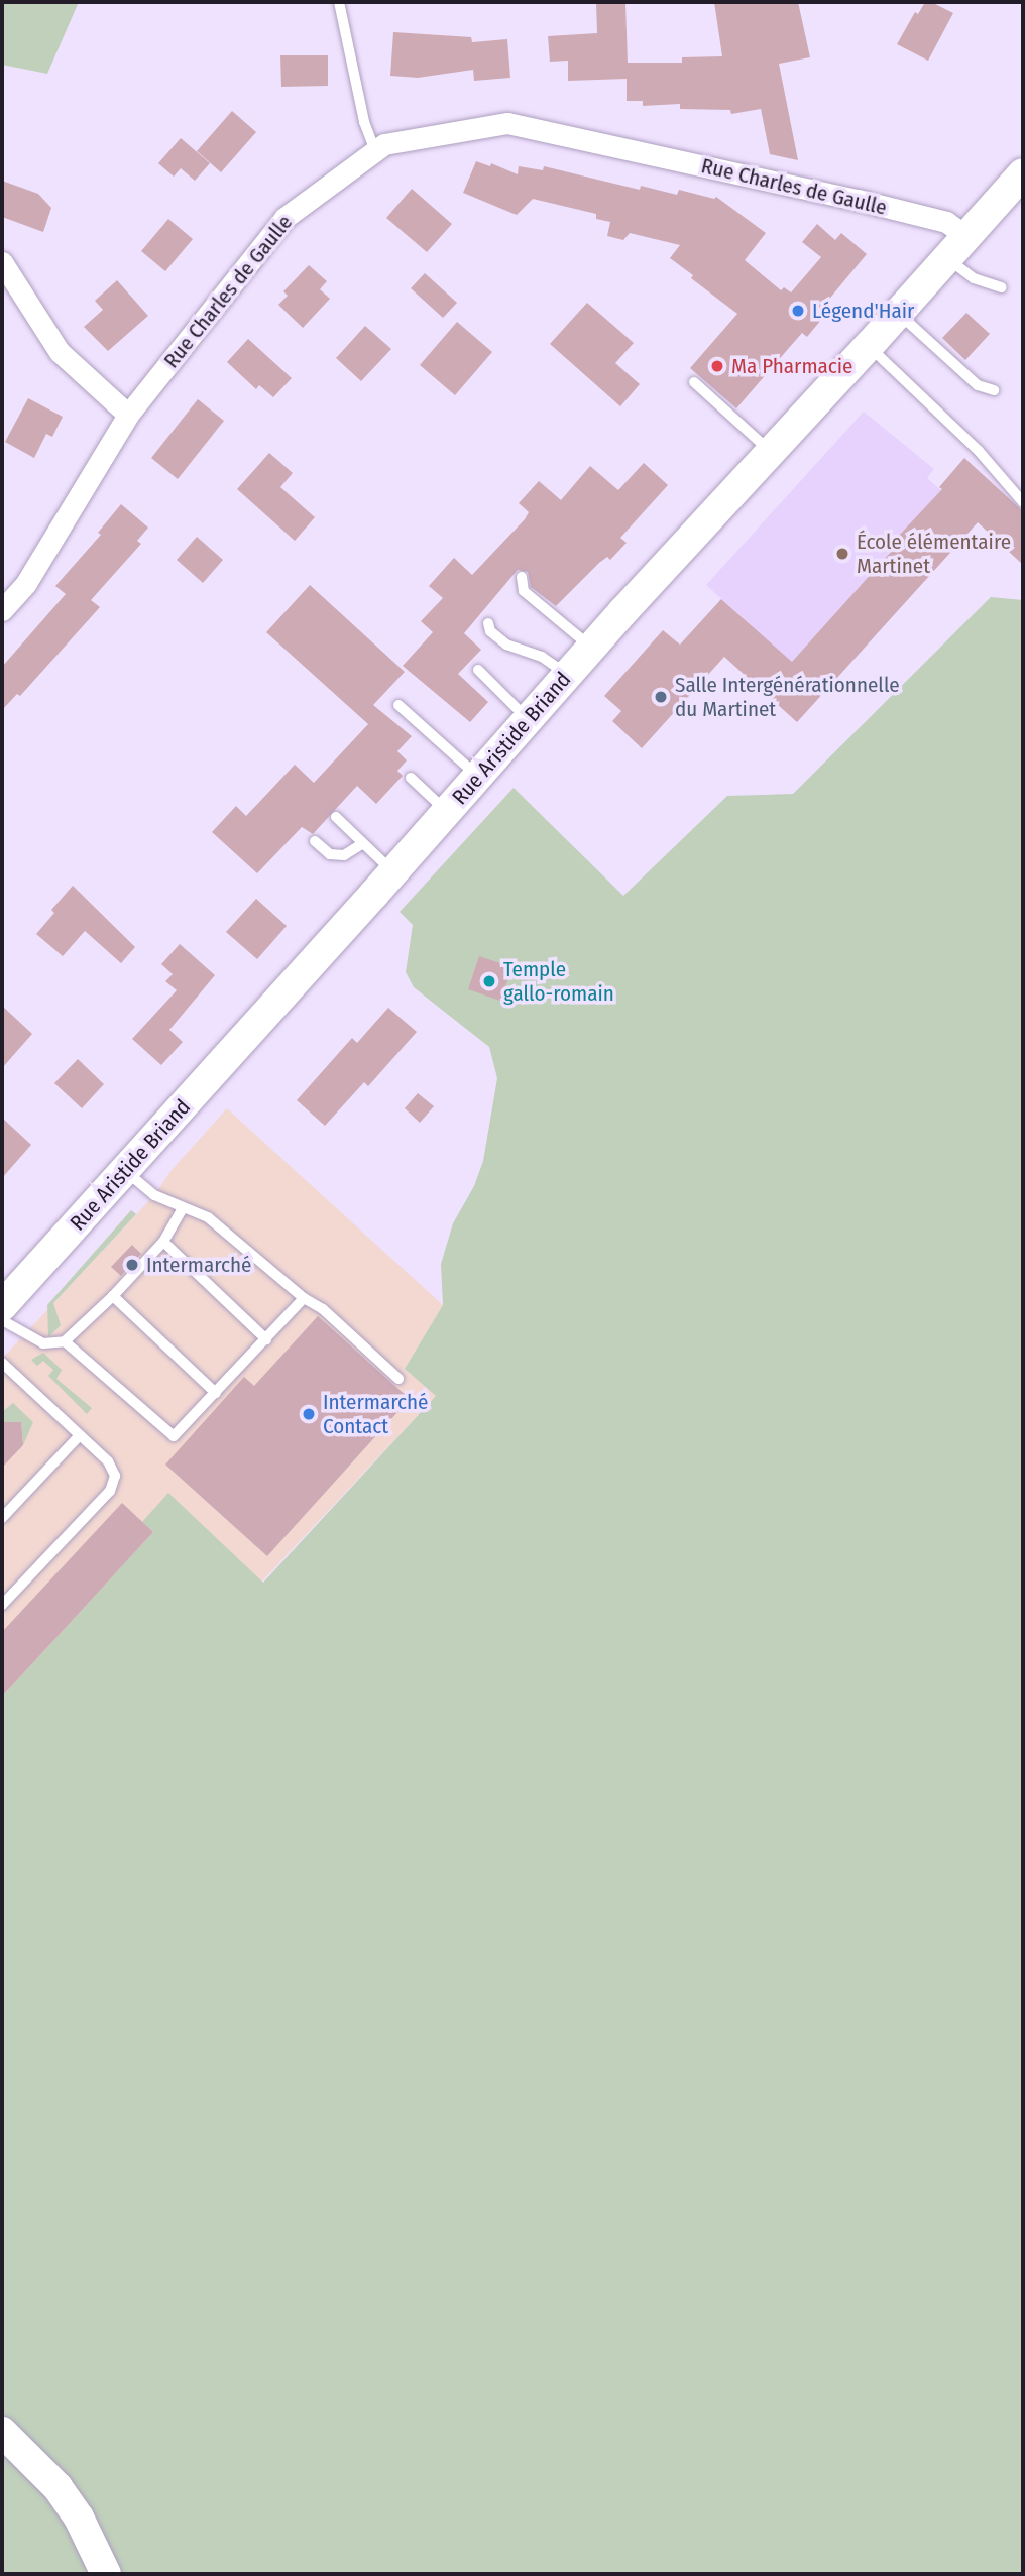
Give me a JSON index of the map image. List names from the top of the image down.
{
  "streets": {
    "street": ["Rue Charles de Gaulle", "Rue Aristide Briand"]
  },
  "crossings": [
    ["Rue Charles de Gaulle", "Rue Aristide Briand"]
  ],
  "places": [
    "Légend'Hair",
    "Ma Pharmacie",
    "École élémentaire Martinet",
    "Salle Intergénérationnelle du Martinet",
    "Temple gallo-romain",
    "Intermarché",
    "Intermarché Contact"
  ]
}
